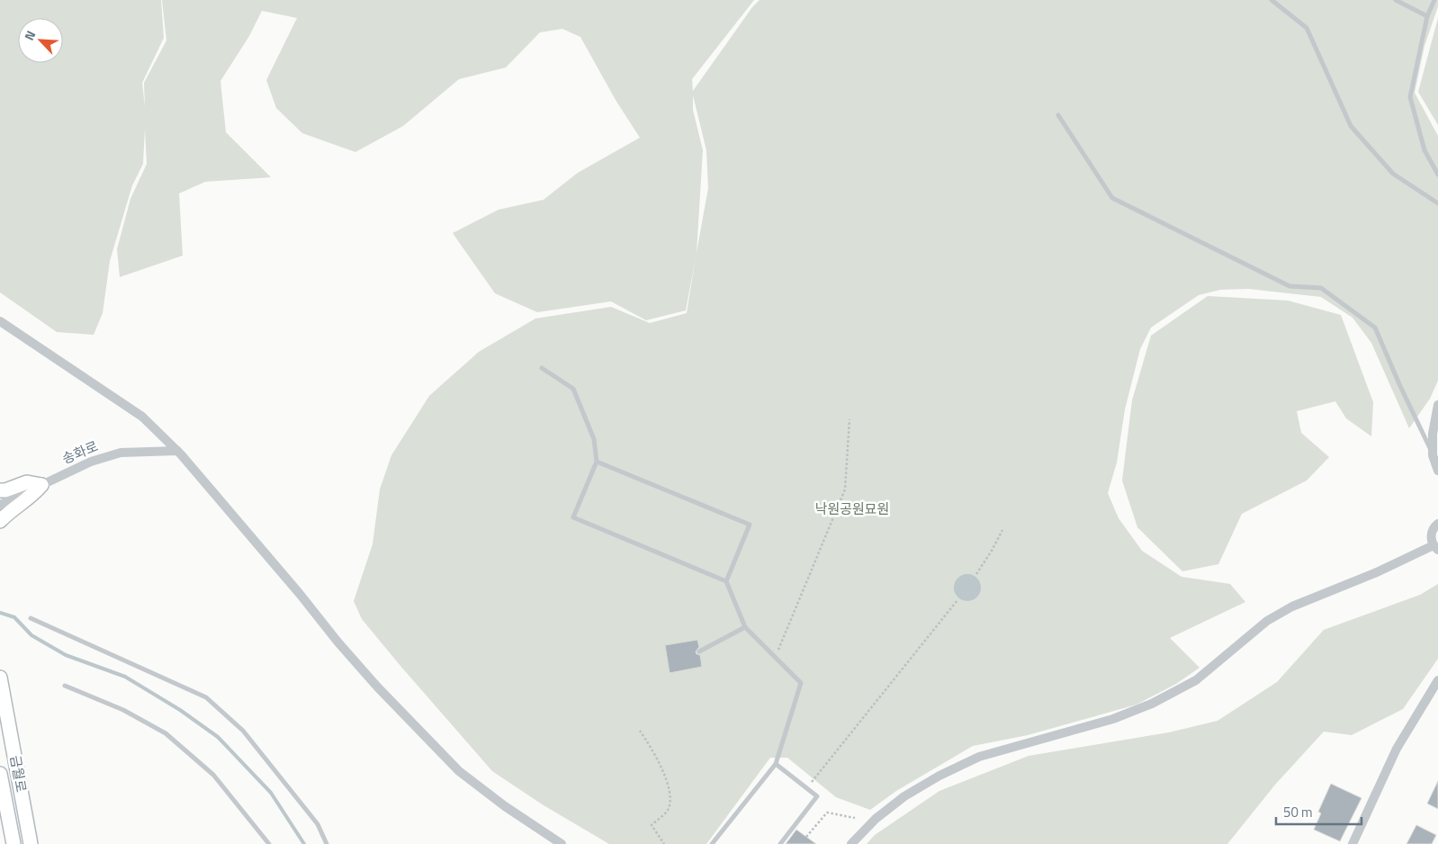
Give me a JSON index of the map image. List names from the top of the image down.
{
  "streets": {
    "main road": ["금월로"],
    "street": ["송화로"]
  },
  "parks": ["낙원공원묘원"],
  "scale_bar": "50 m",
  "north": "top left"
}
